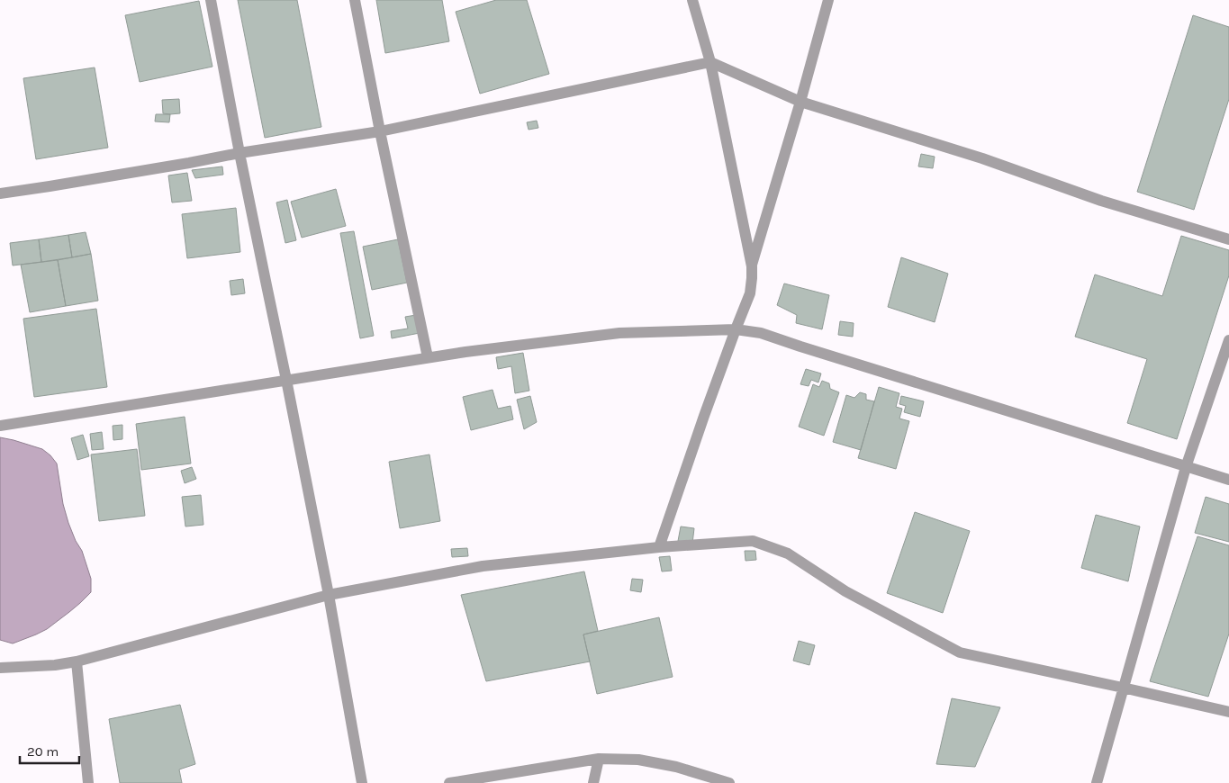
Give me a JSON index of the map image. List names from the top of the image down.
{
  "scale_bar": "20 m"
}
